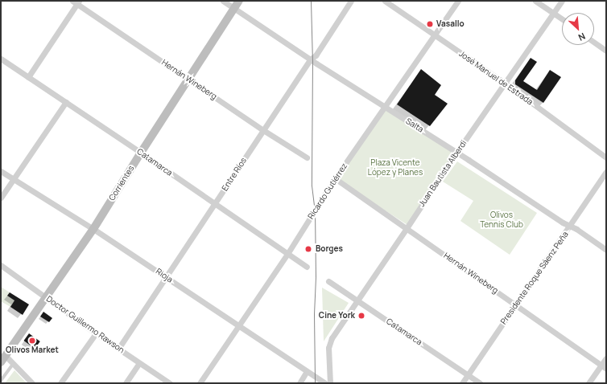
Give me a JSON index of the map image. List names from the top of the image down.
{
  "streets": {
    "street": [
      "José Manuel de Estrada",
      "Hernán Wineberg",
      "Salta",
      "Catamarca",
      "Juan Bautista Alberdi",
      "Entre Ríos",
      "Corrientes",
      "Ricardo Gutiérrez",
      "Rioja",
      "Presidente Roque Sáenz Peña",
      "Doctor Guillermo Rawson"
    ]
  },
  "crossings": [
    ["José Manuel de Estrada", "Juan Bautista Alberdi"],
    ["José Manuel de Estrada", "Ricardo Gutiérrez"],
    ["Hernán Wineberg", "Juan Bautista Alberdi"],
    ["Hernán Wineberg", "Entre Ríos"],
    ["Hernán Wineberg", "Corrientes"],
    ["Hernán Wineberg", "Ricardo Gutiérrez"],
    ["Hernán Wineberg", "Presidente Roque Sáenz Peña"],
    ["Salta", "Juan Bautista Alberdi"],
    ["Salta", "Entre Ríos"],
    ["Salta", "Corrientes"],
    ["Salta", "Ricardo Gutiérrez"],
    ["Salta", "Presidente Roque Sáenz Peña"],
    ["Catamarca", "Juan Bautista Alberdi"],
    ["Catamarca", "Entre Ríos"],
    ["Catamarca", "Corrientes"],
    ["Catamarca", "Ricardo Gutiérrez"],
    ["Catamarca", "Presidente Roque Sáenz Peña"],
    ["Entre Ríos", "Rioja"],
    ["Entre Ríos", "Doctor Guillermo Rawson"],
    ["Corrientes", "Rioja"],
    ["Corrientes", "Doctor Guillermo Rawson"],
    ["Ricardo Gutiérrez", "Rioja"]
  ],
  "parks": ["Plaza Vicente López y Planes", "Olivos Tennis Club"],
  "places": [
    "Vasallo",
    "Borges",
    "Cine York",
    "Olivos Market"
  ],
  "north": "bottom right"
}
